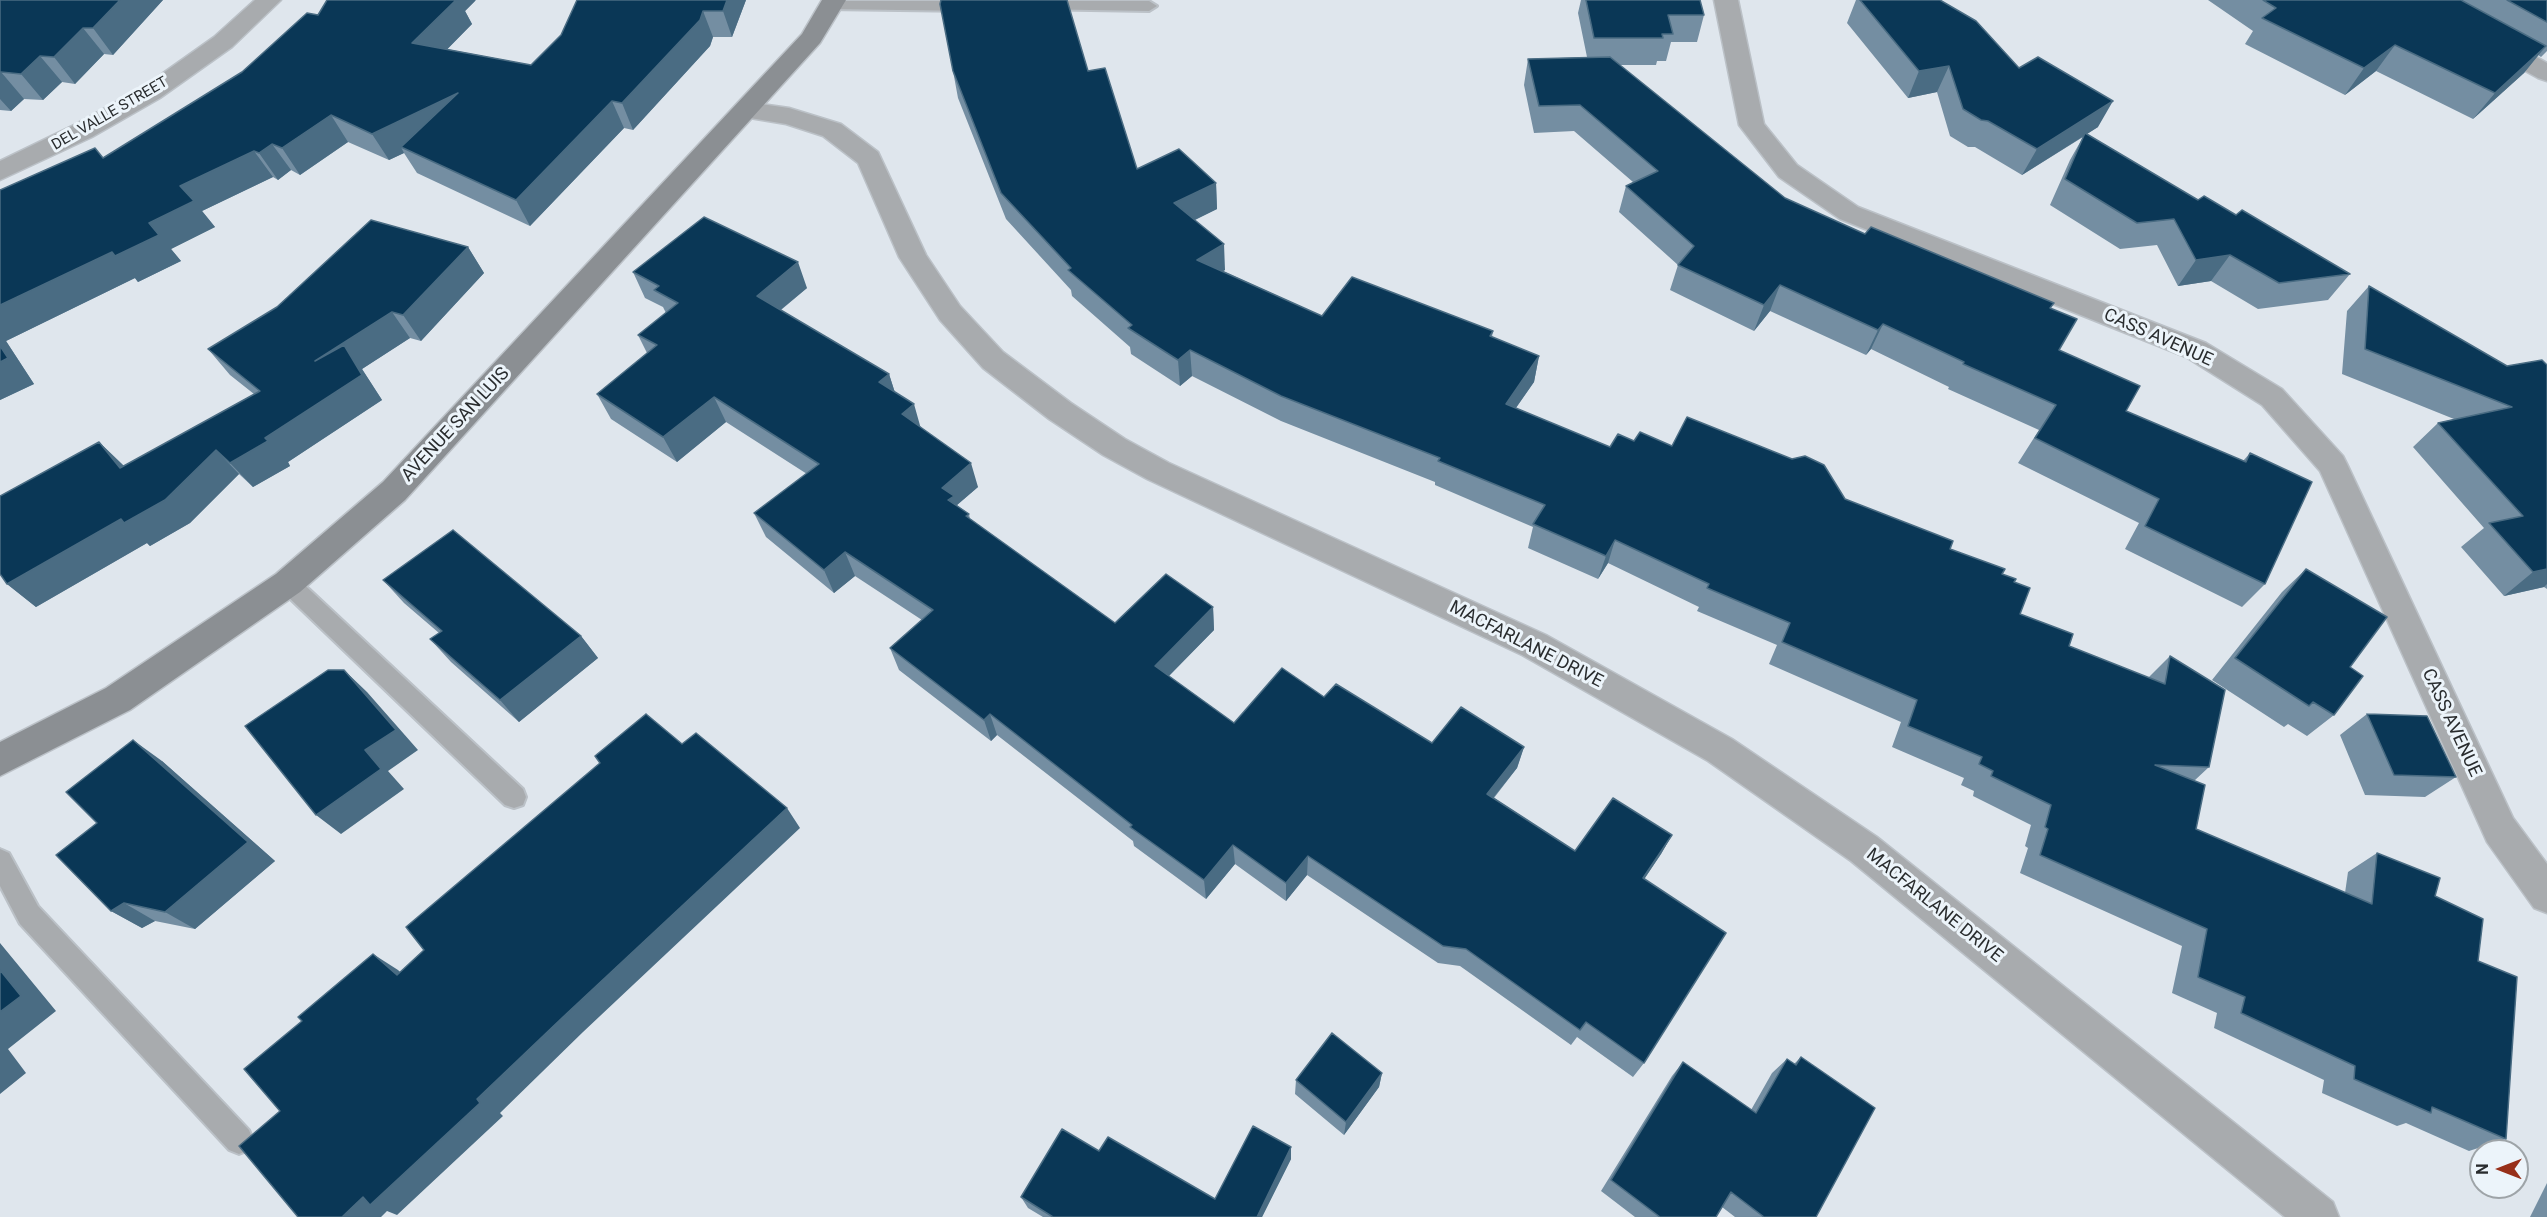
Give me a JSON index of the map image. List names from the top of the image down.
{
  "streets": {
    "street": [
      "DEL VALLE STREET",
      "CASS AVENUE",
      "AVENUE SAN LUIS",
      "MACFARLANE DRIVE"
    ]
  },
  "crossings": [
    ["AVENUE SAN LUIS", "MACFARLANE DRIVE"]
  ],
  "north": "left"
}
